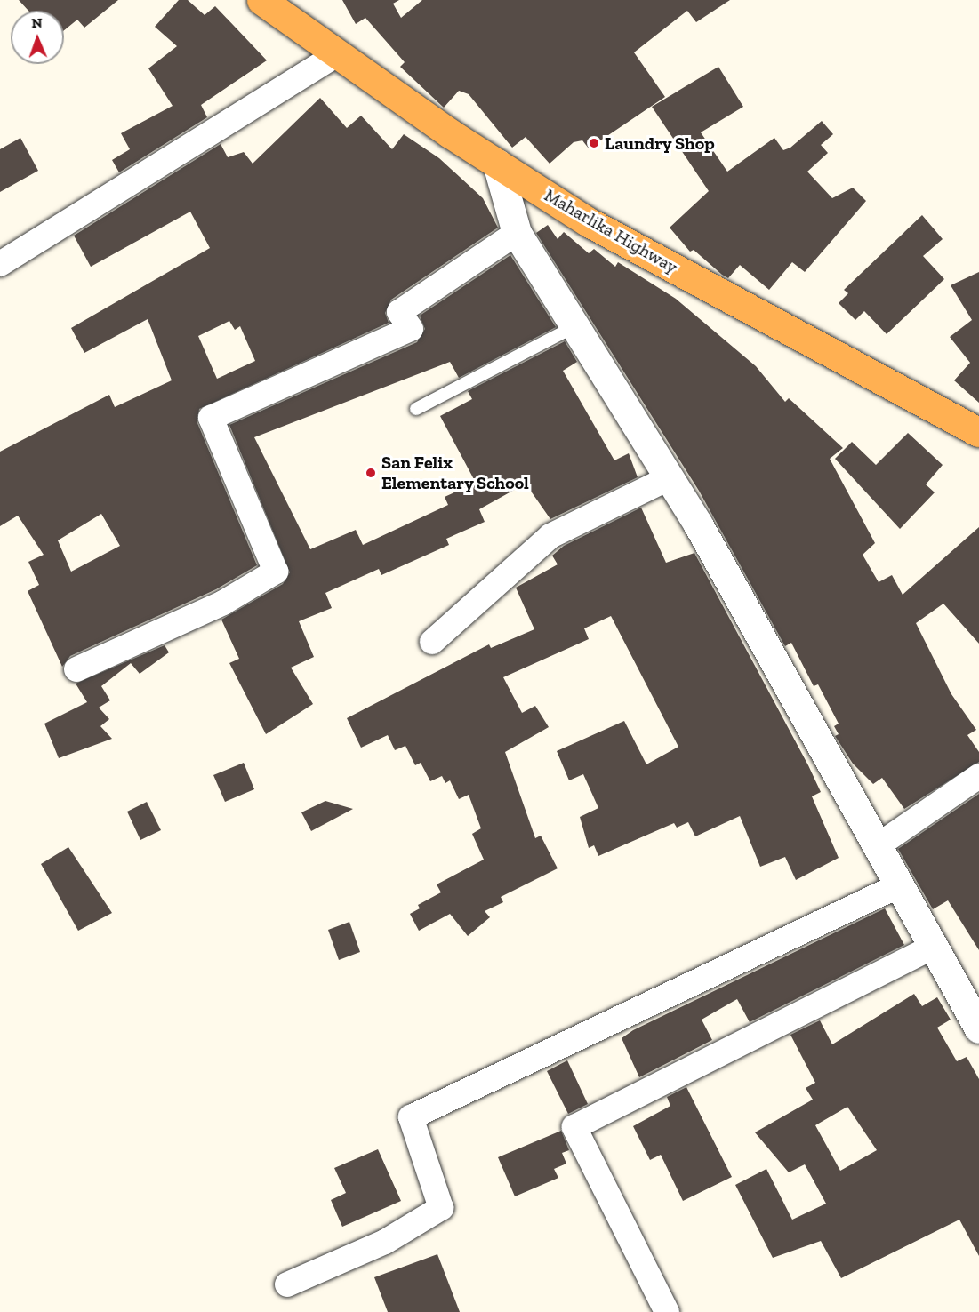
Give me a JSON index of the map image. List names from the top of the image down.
{
  "streets": {
    "highway": ["Maharlika Highway"]
  },
  "places": ["Laundry Shop", "San Felix Elementary School"],
  "north": "top"
}
